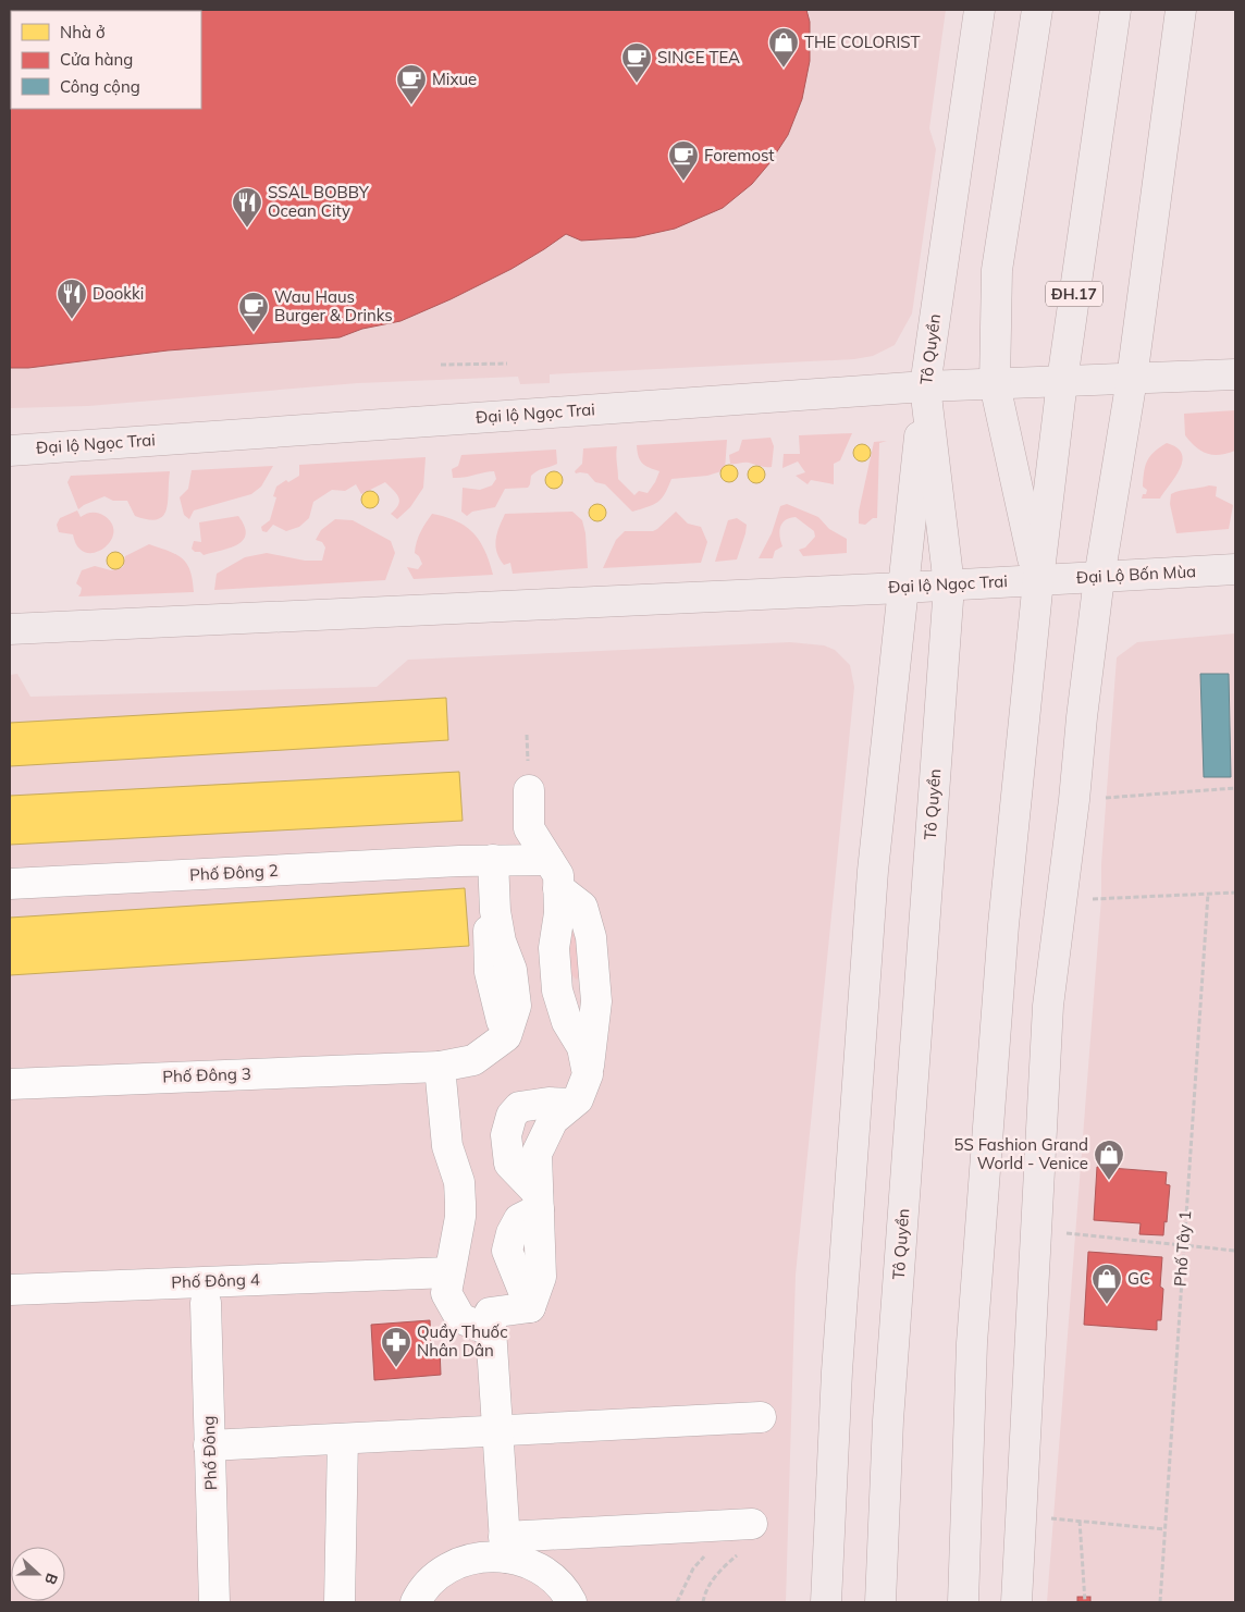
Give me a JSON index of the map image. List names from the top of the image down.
{
  "streets": {
    "main road": [
      "ĐH.17",
      "Tô Quyền",
      "Đại lộ Ngọc Trai",
      "Đại Lộ Bốn Mùa"
    ],
    "street": [
      "Phố Đông 2",
      "Phố Đông 3",
      "Phố Đông 4",
      "Phố Đông"
    ],
    "path": ["Phố Tây 1"]
  },
  "crossings": [
    ["ĐH.17", "Đại lộ Ngọc Trai"],
    ["ĐH.17", "Đại Lộ Bốn Mùa"],
    ["Tô Quyền", "Đại lộ Ngọc Trai"],
    ["Đại lộ Ngọc Trai", "Đại Lộ Bốn Mùa"],
    ["Phố Đông 2", "Phố Đông 3"]
  ],
  "places": {
    "shop": ["THE COLORIST", "5S Fashion Grand World - Venice", "GC"],
    "cafe": [
      "SINCE TEA",
      "Mixue",
      "Foremost",
      "Wau Haus Burger & Drinks"
    ],
    "restaurant": ["SSAL BOBBY Ocean City", "Dookki"],
    "pharmacy": ["Quầy Thuốc Nhân Dân"]
  },
  "legend": ["Nhà ở", "Cửa hàng", "Công cộng"],
  "north": "right"
}
